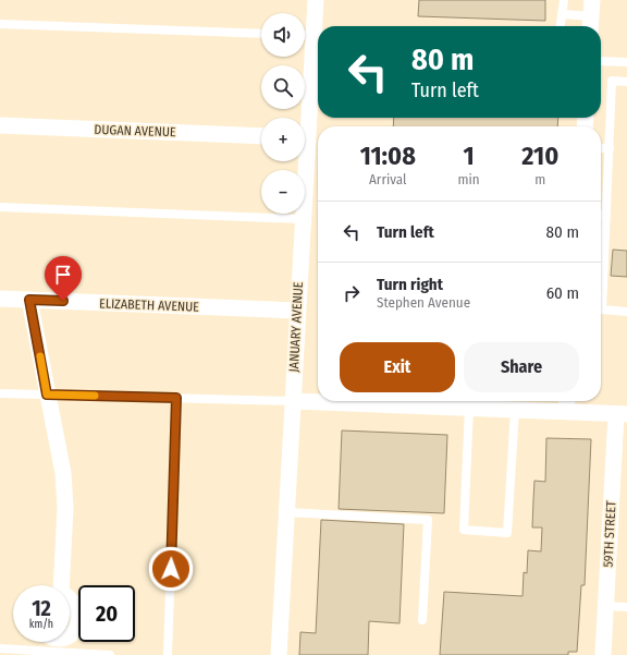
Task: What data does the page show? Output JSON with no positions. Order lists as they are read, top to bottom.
{
  "streets": {
    "street": [
      "DUGAN AVENUE",
      "ELIZABETH AVENUE",
      "JANUARY AVENUE",
      "59TH STREET"
    ]
  },
  "crossings": [
    ["ELIZABETH AVENUE", "JANUARY AVENUE"]
  ],
  "page": {
    "map_buttons": ["+", "−"],
    "turn": ["80 m", "Turn left"],
    "eta": [
      "11:08",
      "Arrival",
      "1",
      "min",
      "210",
      "m"
    ],
    "list": [
      {
        "name": "Turn left",
        "value": "80 m"
      },
      {
        "name": "Turn right",
        "note": "Stephen Avenue",
        "value": "60 m"
      }
    ],
    "buttons": ["Exit", "Share"],
    "speed": "12 km/h",
    "limit": "20"
  }
}
